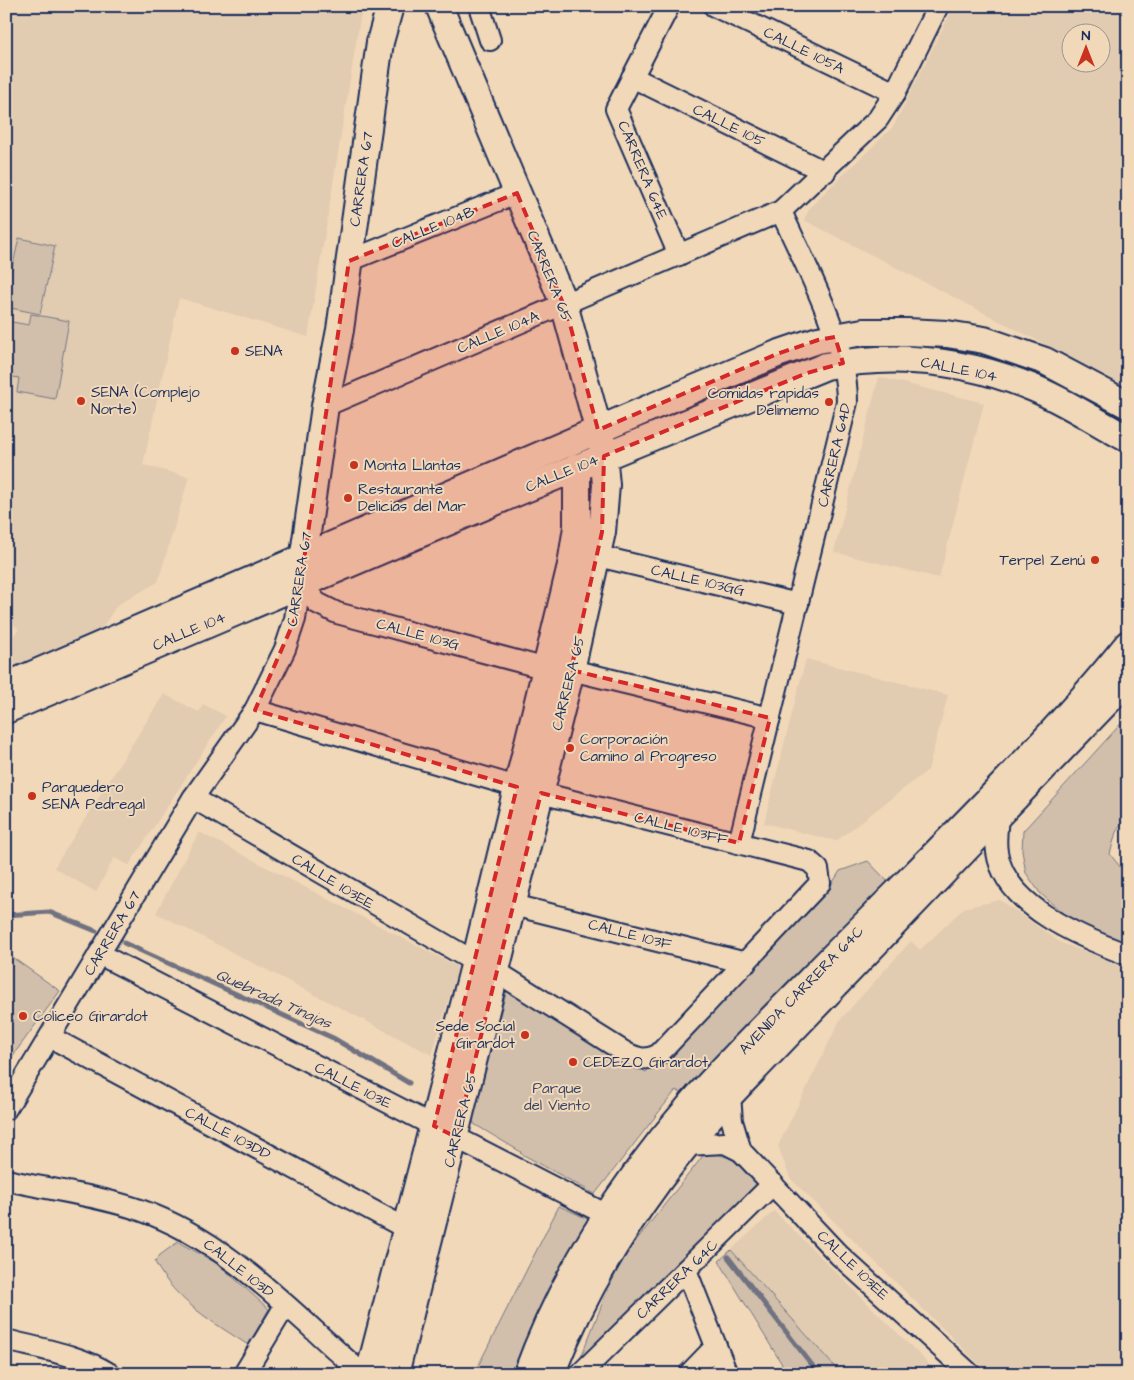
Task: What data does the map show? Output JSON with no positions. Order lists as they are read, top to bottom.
{
  "streets": {
    "main road": [
      "CARRERA 67",
      "CARRERA 65",
      "CALLE 104",
      "AVENIDA CARRERA 64C"
    ],
    "street": [
      "CALLE 105A",
      "CALLE 105",
      "CARRERA 64E",
      "CALLE 104B",
      "CALLE 104A",
      "CARRERA 64D",
      "CALLE 103GG",
      "CALLE 103G",
      "CALLE 103FF",
      "CALLE 103EE",
      "CALLE 103F",
      "CALLE 103E",
      "CALLE 103DD",
      "CALLE 103D",
      "CARRERA 64C"
    ]
  },
  "crossings": [
    ["CALLE 105", "CARRERA 64E"],
    ["CARRERA 64E", "CALLE 104A"],
    ["CARRERA 67", "CALLE 104B"],
    ["CARRERA 67", "CALLE 104A"],
    ["CARRERA 67", "CALLE 104"],
    ["CARRERA 67", "CALLE 103G"],
    ["CARRERA 67", "CALLE 103FF"],
    ["CARRERA 67", "CALLE 103EE"],
    ["CARRERA 67", "CALLE 103E"],
    ["CARRERA 67", "CALLE 103DD"],
    ["CALLE 104B", "CARRERA 65"],
    ["CARRERA 65", "CALLE 104A"],
    ["CARRERA 65", "CALLE 104"],
    ["CARRERA 65", "CALLE 103GG"],
    ["CARRERA 65", "CALLE 103G"],
    ["CARRERA 65", "CALLE 103FF"],
    ["CARRERA 65", "CALLE 103EE"],
    ["CARRERA 65", "CALLE 103F"],
    ["CARRERA 65", "CALLE 103E"],
    ["CARRERA 65", "CALLE 103DD"],
    ["CALLE 104A", "CARRERA 64D"],
    ["CALLE 104", "CARRERA 64D"],
    ["CALLE 104", "CALLE 103G"],
    ["CARRERA 64D", "CALLE 103GG"],
    ["CARRERA 64D", "CALLE 103G"],
    ["CARRERA 64D", "CALLE 103FF"],
    ["CALLE 103FF", "CALLE 103EE"],
    ["CALLE 103FF", "CALLE 103F"],
    ["CALLE 103EE", "CALLE 103F"],
    ["CALLE 103EE", "AVENIDA CARRERA 64C"],
    ["CALLE 103EE", "CARRERA 64C"],
    ["AVENIDA CARRERA 64C", "CALLE 103E"]
  ],
  "water": ["Quebrada Tinajas"],
  "parks": ["Parque del Viento"],
  "places": [
    "SENA",
    "SENA (Complejo Norte)",
    "Comidas rapidas Delimemo",
    "Monta Llantas",
    "Restaurante Delicias del Mar",
    "Terpel Zenú",
    "Corporación Camino al Progreso",
    "Parquedero SENA Pedregal",
    "Coliceo Girardot",
    "Sede Social Girardot",
    "CEDEZO Girardot"
  ],
  "north": "top"
}
